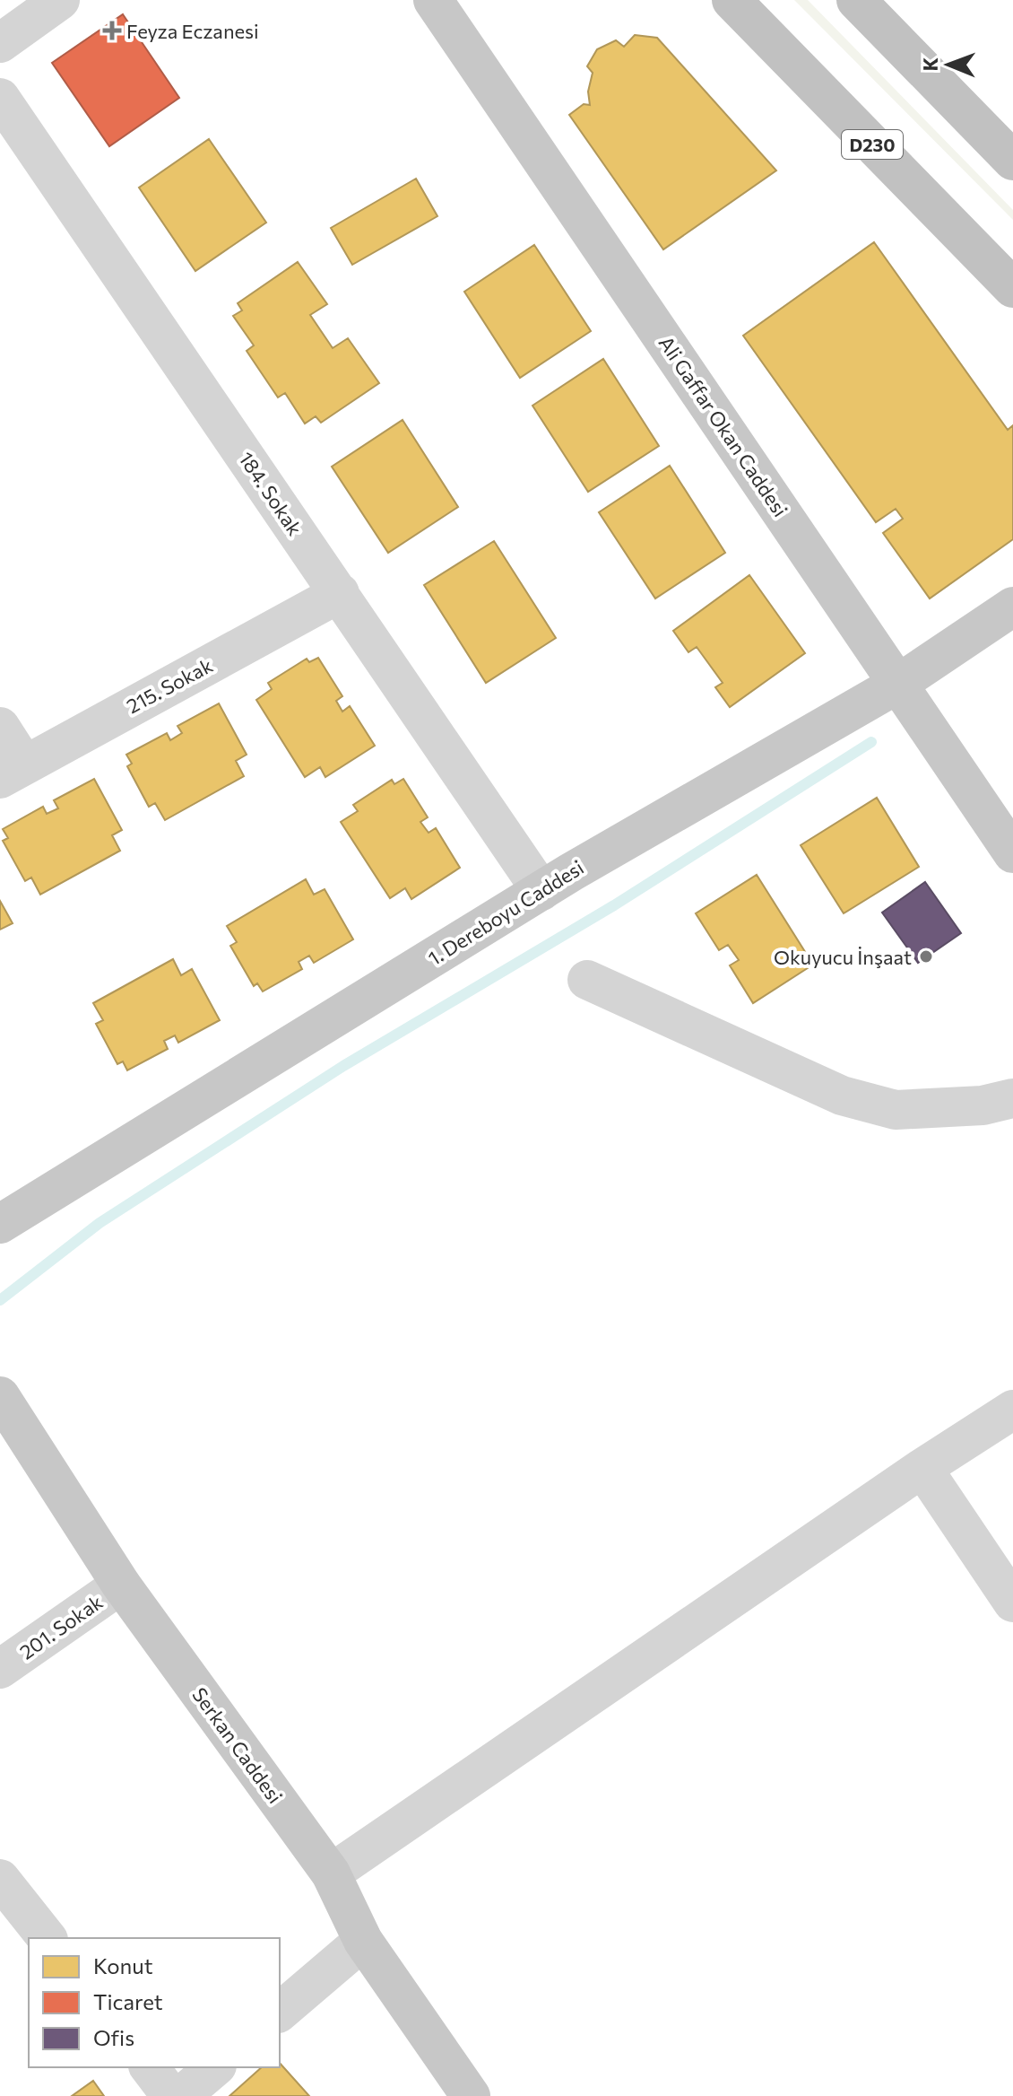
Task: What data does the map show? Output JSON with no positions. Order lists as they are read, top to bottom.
{
  "streets": {
    "highway": ["D230"],
    "main road": ["Ali Gaffar Okan Caddesi", "1. Dereboyu Caddesi", "Serkan Caddesi"],
    "street": ["184. Sokak", "215. Sokak", "201. Sokak"]
  },
  "crossings": [
    ["Ali Gaffar Okan Caddesi", "1. Dereboyu Caddesi"],
    ["184. Sokak", "215. Sokak"],
    ["184. Sokak", "1. Dereboyu Caddesi"],
    ["201. Sokak", "Serkan Caddesi"]
  ],
  "places": {
    "health": ["Feyza Eczanesi"],
    "other": ["Okuyucu İnşaat"]
  },
  "legend": ["Konut", "Ticaret", "Ofis"],
  "north": "left"
}
